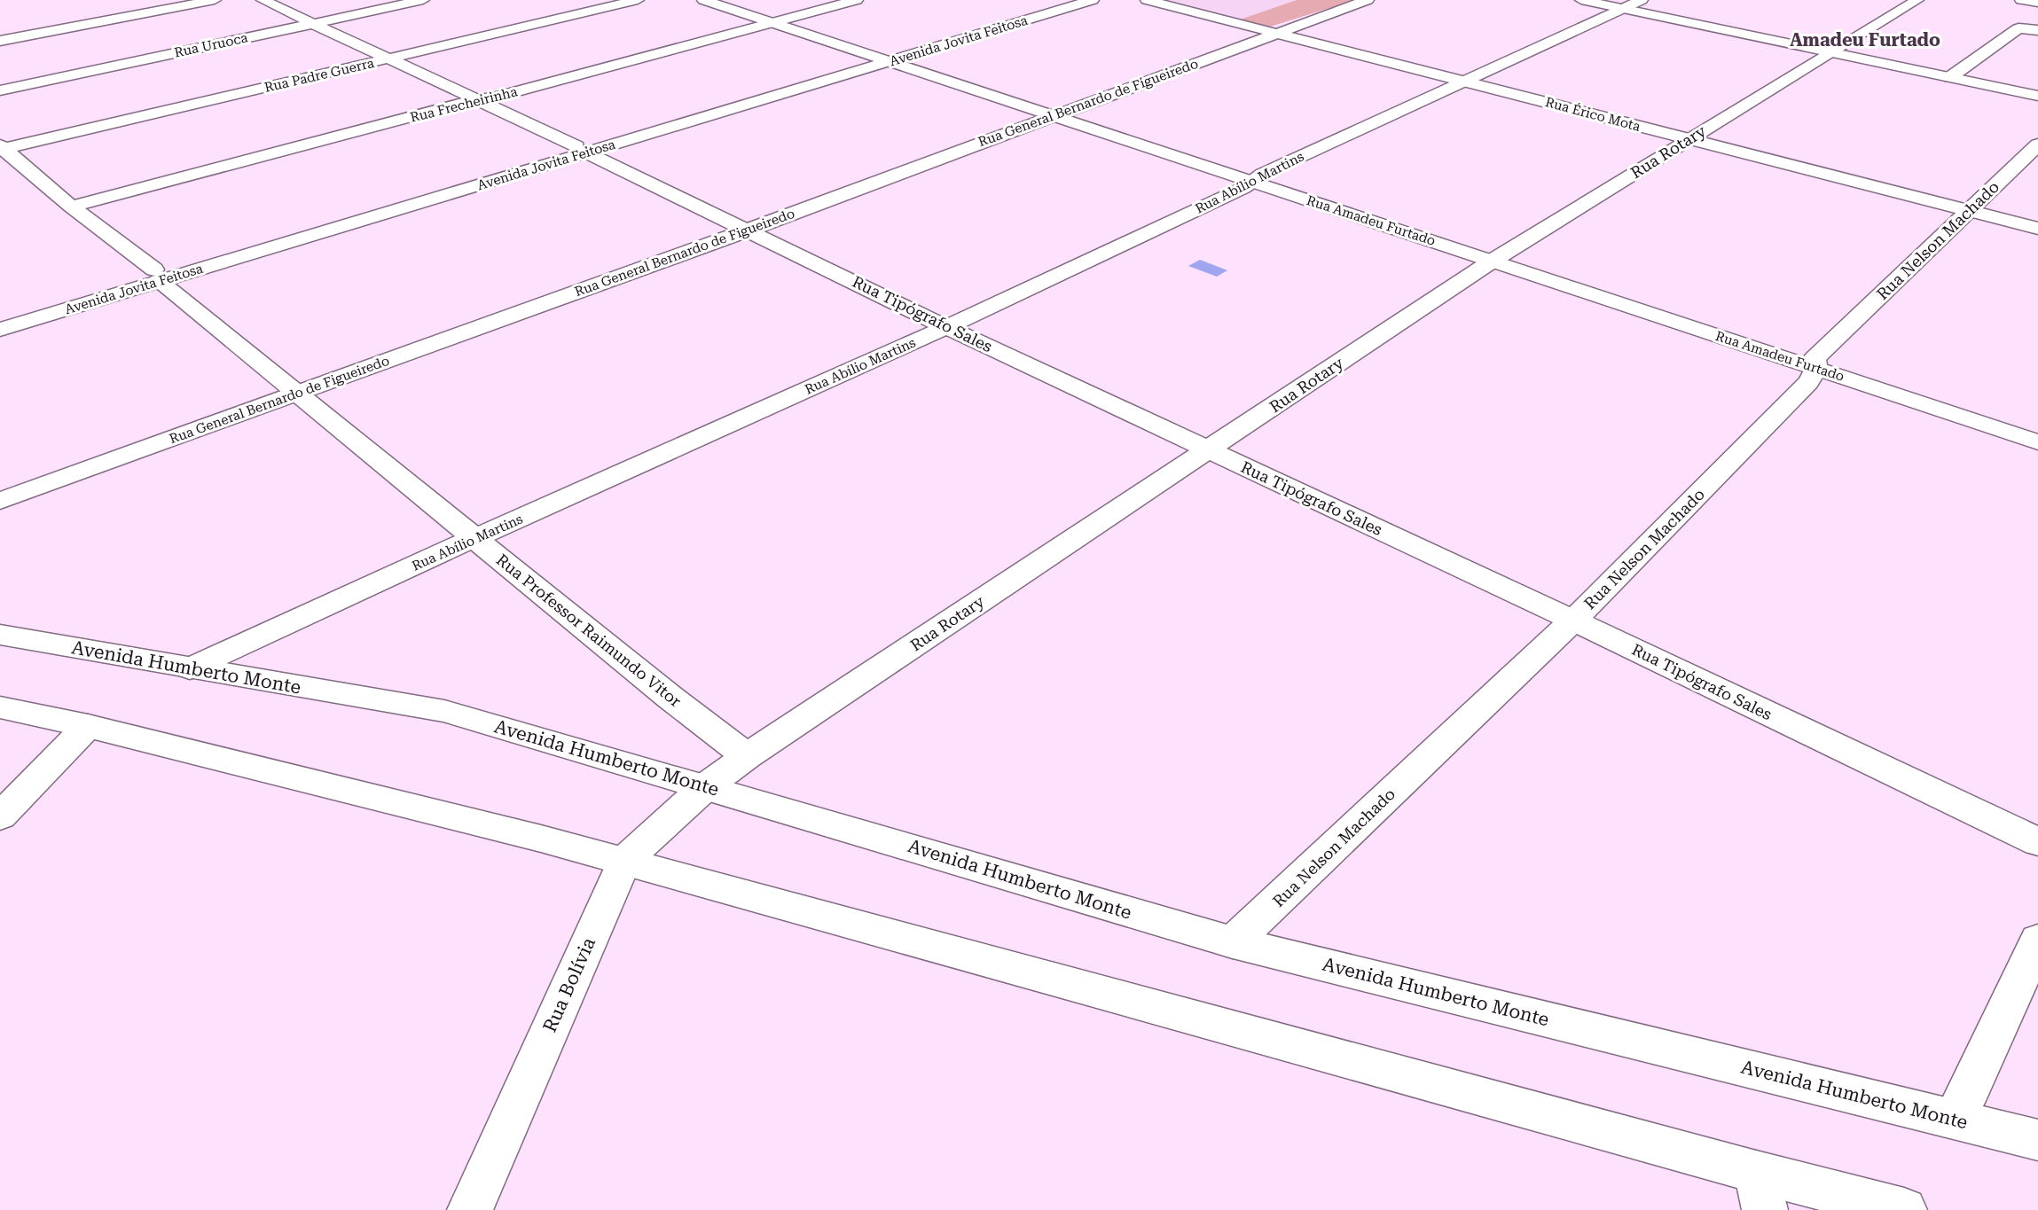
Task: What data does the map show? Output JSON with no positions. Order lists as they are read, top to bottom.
{
  "streets": {
    "street": [
      "Avenida Jovita Feitosa",
      "Rua Uruoca",
      "Rua Padre Guerra",
      "Rua General Bernardo de Figueiredo",
      "Rua Frecheirinha",
      "Rua Érico Mota",
      "Rua Rotary",
      "Rua Abílio Martins",
      "Rua Amadeu Furtado",
      "Rua Nelson Machado",
      "Rua Tipógrafo Sales",
      "Rua Professor Raimundo Vitor",
      "Avenida Humberto Monte",
      "Rua Bolívia"
    ]
  },
  "crossings": [
    ["Avenida Jovita Feitosa", "Rua Amadeu Furtado"],
    ["Avenida Jovita Feitosa", "Rua Tipógrafo Sales"],
    ["Avenida Jovita Feitosa", "Rua Professor Raimundo Vitor"],
    ["Rua Uruoca", "Rua Tipógrafo Sales"],
    ["Rua Padre Guerra", "Rua Tipógrafo Sales"],
    ["Rua Padre Guerra", "Rua Professor Raimundo Vitor"],
    ["Rua General Bernardo de Figueiredo", "Rua Érico Mota"],
    ["Rua General Bernardo de Figueiredo", "Rua Amadeu Furtado"],
    ["Rua General Bernardo de Figueiredo", "Rua Tipógrafo Sales"],
    ["Rua General Bernardo de Figueiredo", "Rua Professor Raimundo Vitor"],
    ["Rua Frecheirinha", "Rua Amadeu Furtado"],
    ["Rua Frecheirinha", "Rua Tipógrafo Sales"],
    ["Rua Frecheirinha", "Rua Professor Raimundo Vitor"],
    ["Rua Érico Mota", "Rua Rotary"],
    ["Rua Érico Mota", "Rua Abílio Martins"],
    ["Rua Érico Mota", "Rua Nelson Machado"],
    ["Rua Rotary", "Rua Amadeu Furtado"],
    ["Rua Rotary", "Rua Tipógrafo Sales"],
    ["Rua Rotary", "Rua Professor Raimundo Vitor"],
    ["Rua Rotary", "Avenida Humberto Monte"],
    ["Rua Rotary", "Rua Bolívia"],
    ["Rua Abílio Martins", "Rua Amadeu Furtado"],
    ["Rua Abílio Martins", "Rua Tipógrafo Sales"],
    ["Rua Abílio Martins", "Rua Professor Raimundo Vitor"],
    ["Rua Abílio Martins", "Avenida Humberto Monte"],
    ["Rua Amadeu Furtado", "Rua Nelson Machado"],
    ["Rua Nelson Machado", "Rua Tipógrafo Sales"],
    ["Rua Nelson Machado", "Avenida Humberto Monte"],
    ["Avenida Humberto Monte", "Rua Bolívia"]
  ],
  "districts": ["Amadeu Furtado"]
}
